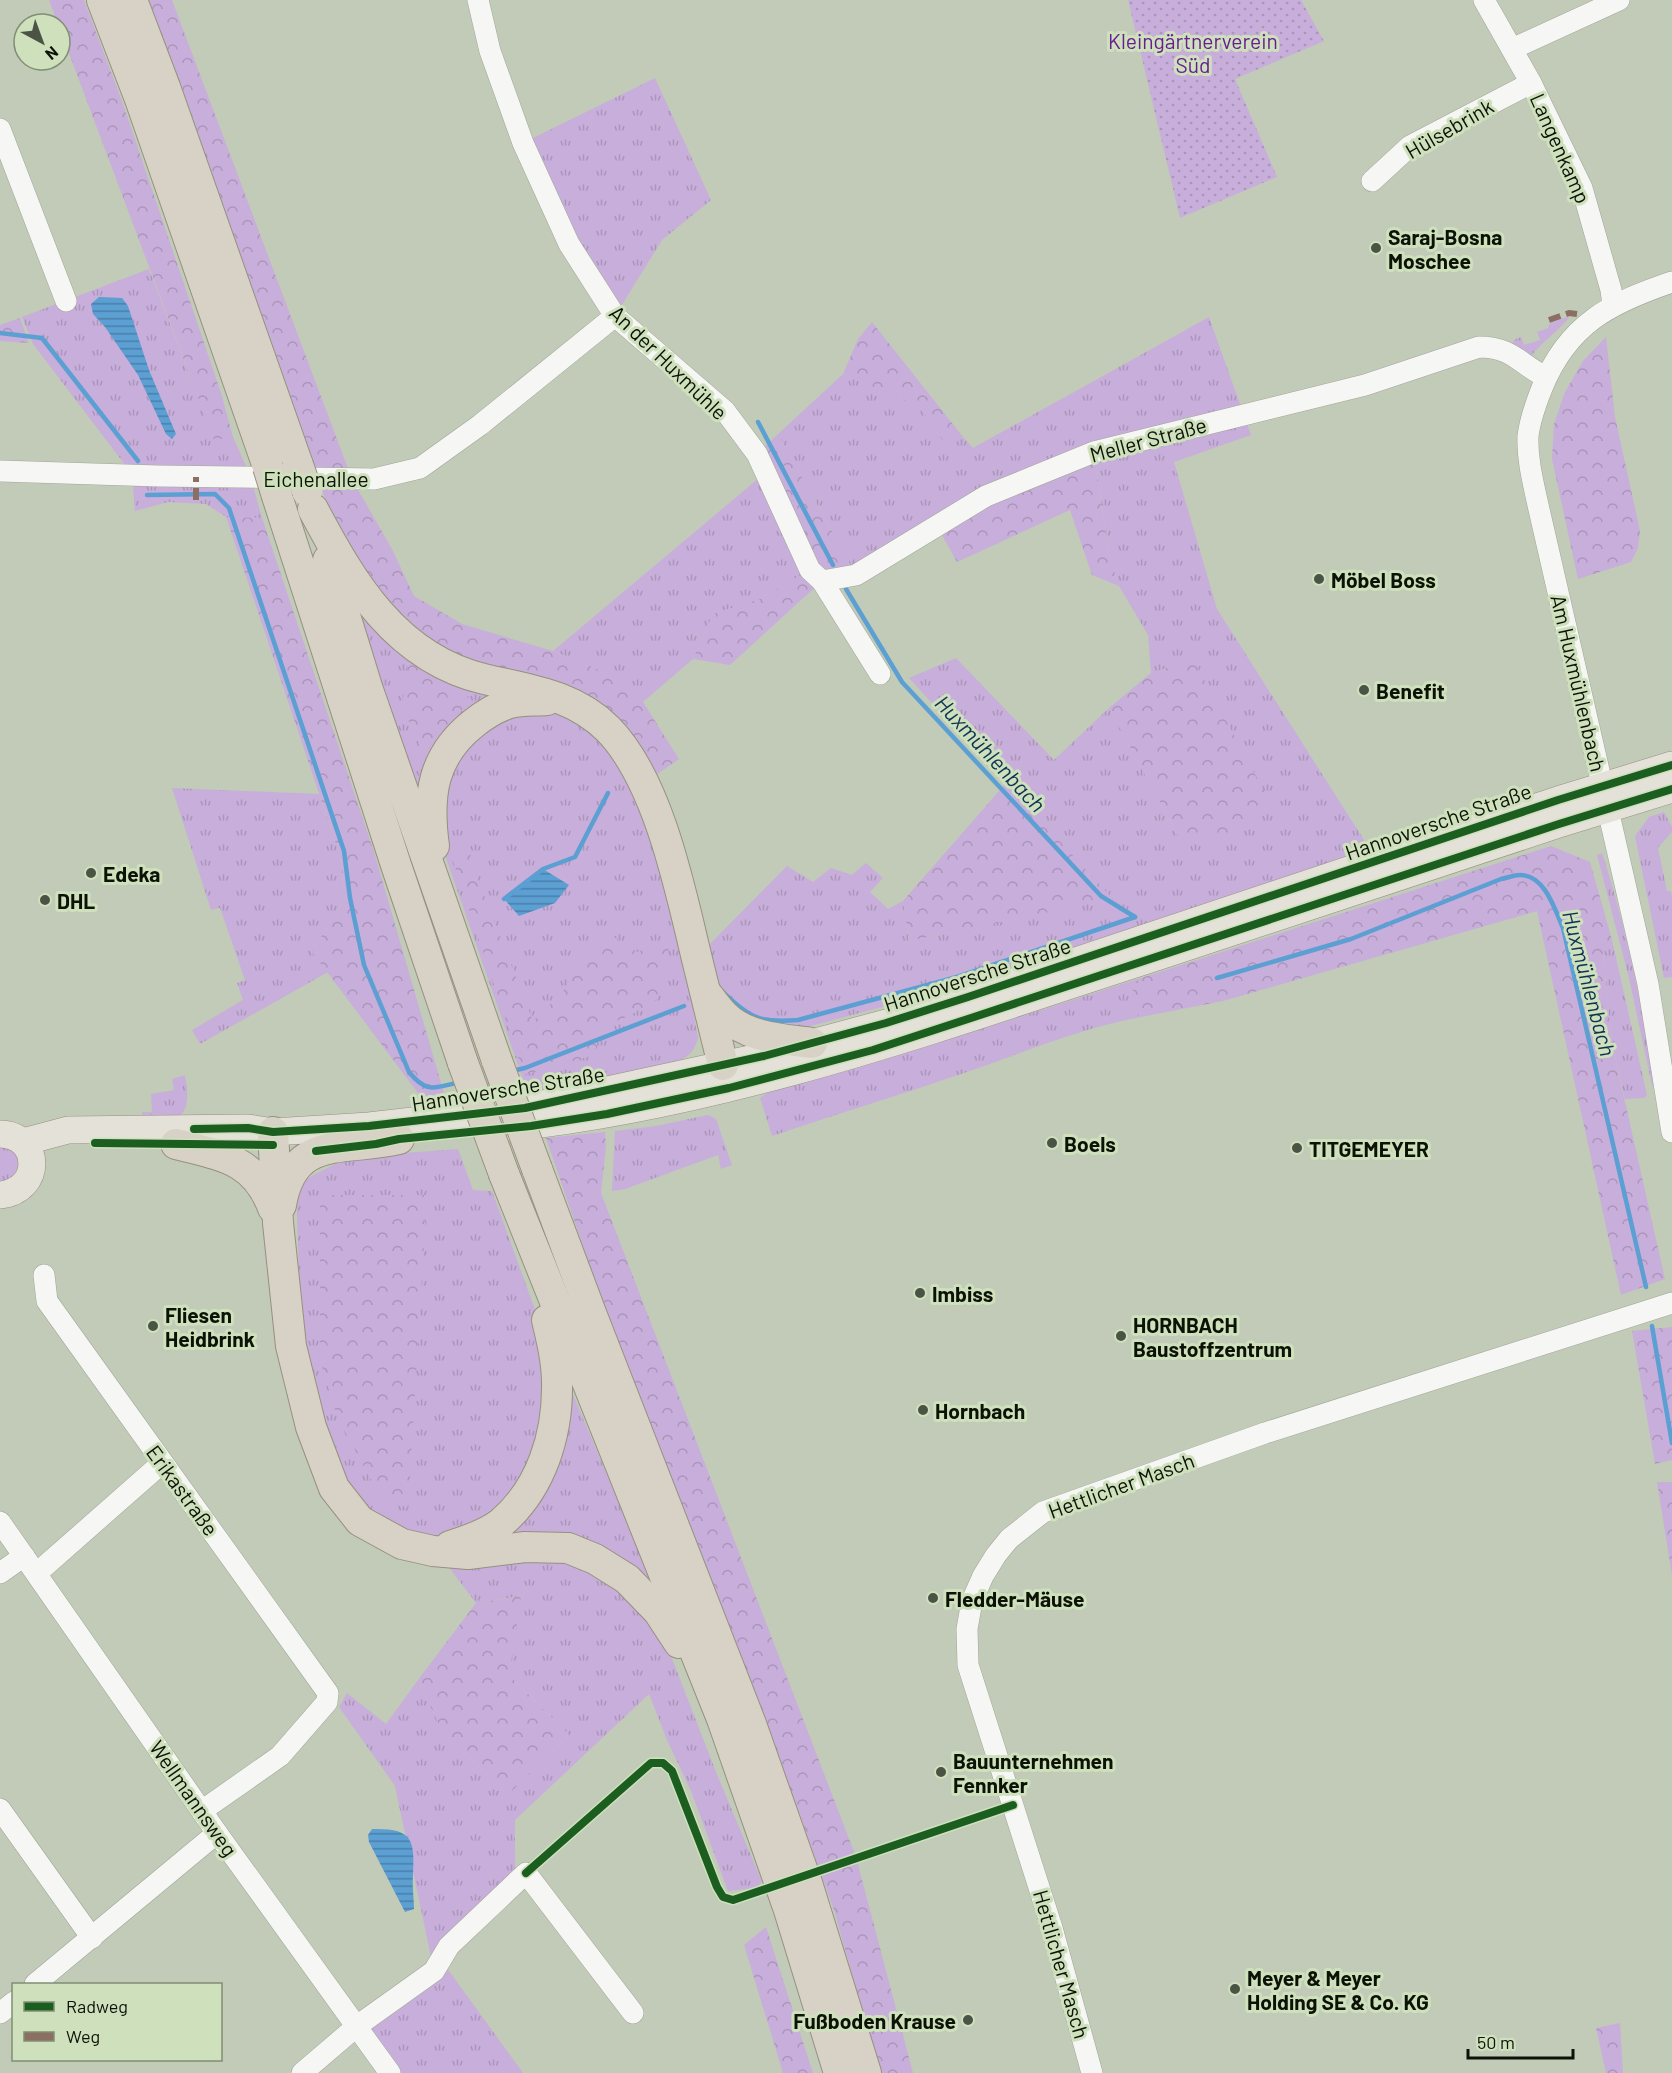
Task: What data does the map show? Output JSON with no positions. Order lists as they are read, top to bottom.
{
  "streets": {
    "main road": ["Hannoversche Straße"],
    "street": [
      "Hülsebrink",
      "Langenkamp",
      "An der Huxmühle",
      "Meller Straße",
      "Eichenallee",
      "Am Huxmühlenbach",
      "Hettlicher Masch",
      "Erikastraße",
      "Wellmannsweg"
    ]
  },
  "crossings": [
    ["Hülsebrink", "Langenkamp"],
    ["Langenkamp", "Am Huxmühlenbach"],
    ["An der Huxmühle", "Meller Straße"],
    ["An der Huxmühle", "Eichenallee"],
    ["Meller Straße", "Am Huxmühlenbach"],
    ["Am Huxmühlenbach", "Hannoversche Straße"],
    ["Erikastraße", "Wellmannsweg"]
  ],
  "water": ["Huxmühlenbach"],
  "parks": ["Kleingärtnerverein Süd"],
  "places": [
    "Saraj-Bosna Moschee",
    "Möbel Boss",
    "Benefit",
    "Edeka",
    "DHL",
    "Boels",
    "TITGEMEYER",
    "Imbiss",
    "Fliesen Heidbrink",
    "HORNBACH Baustoffzentrum",
    "Hornbach",
    "Fledder-Mäuse",
    "Bauunternehmen Fennker",
    "Meyer & Meyer Holding SE & Co. KG",
    "Fußboden Krause"
  ],
  "legend": ["Radweg", "Weg"],
  "scale_bar": "50 m",
  "north": "bottom right"
}
